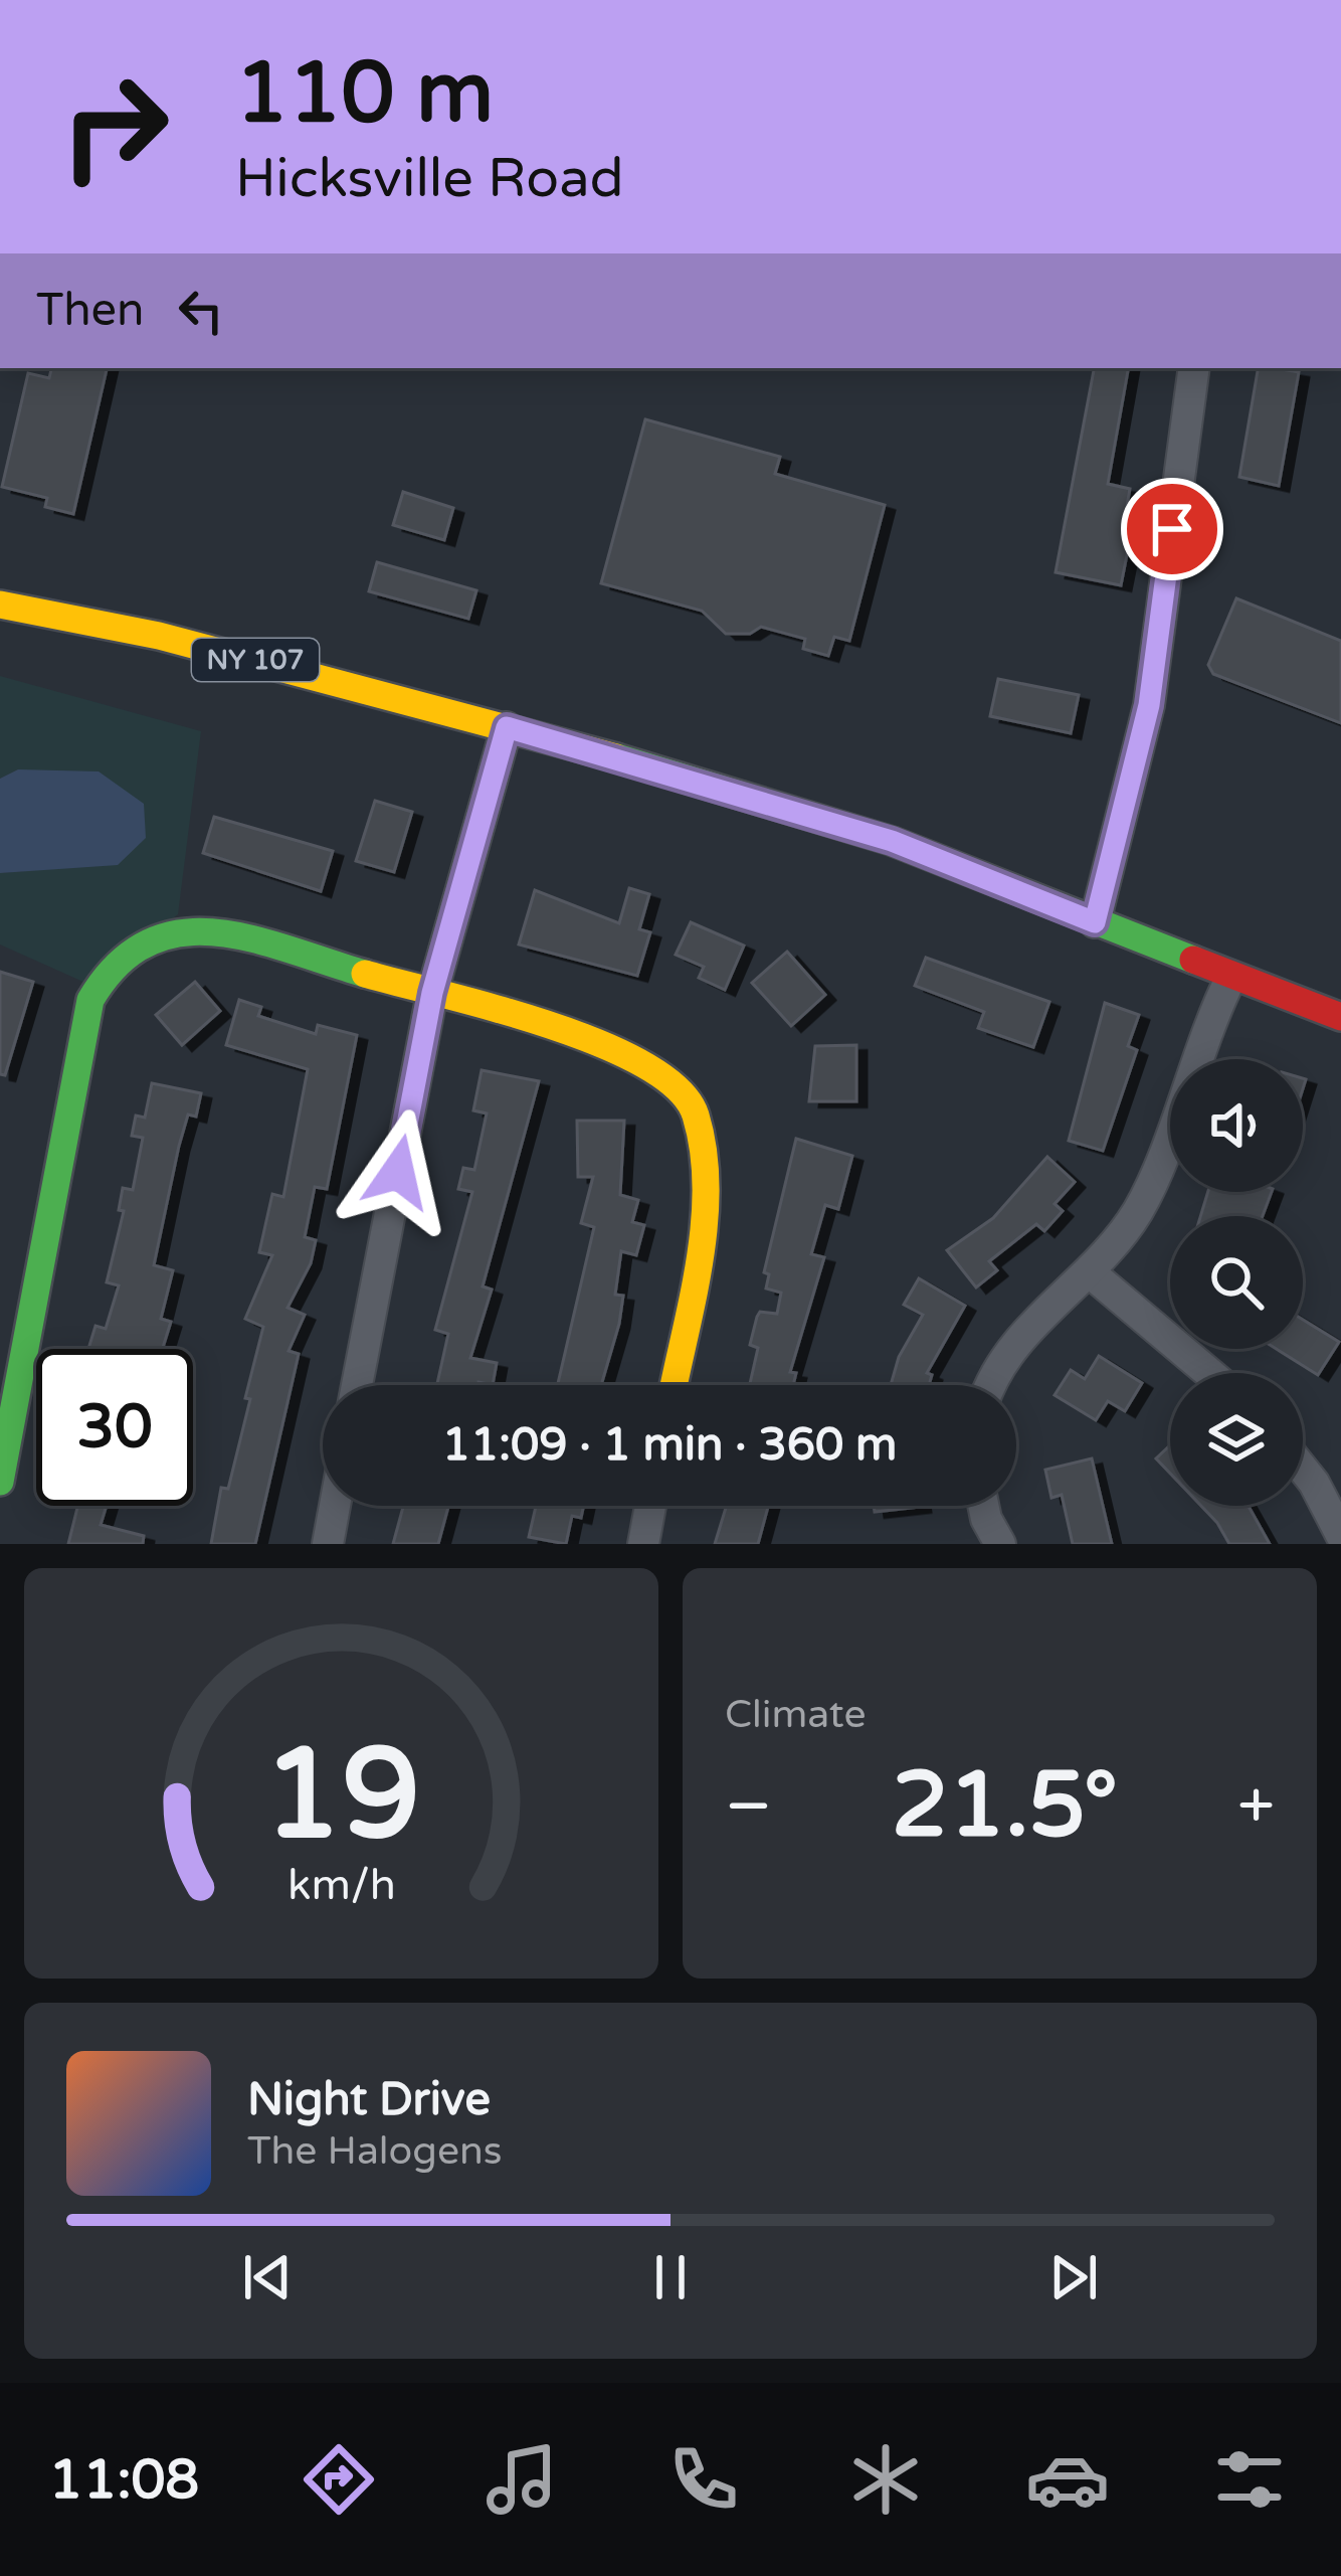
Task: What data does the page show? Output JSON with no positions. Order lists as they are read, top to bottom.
{
  "streets": {
    "street": ["NY 107"]
  },
  "page": {
    "turn": ["110 m", "Hicksville Road"],
    "then": "Then",
    "limit": "30",
    "trip": "11:09 · 1 min · 360 m",
    "tile": "Climate",
    "heat": ["−", "21.5°", "+"],
    "song": ["Night Drive", "The Halogens"],
    "tabs": "11:08",
    "gauge": ["19", "km/h"]
  }
}
